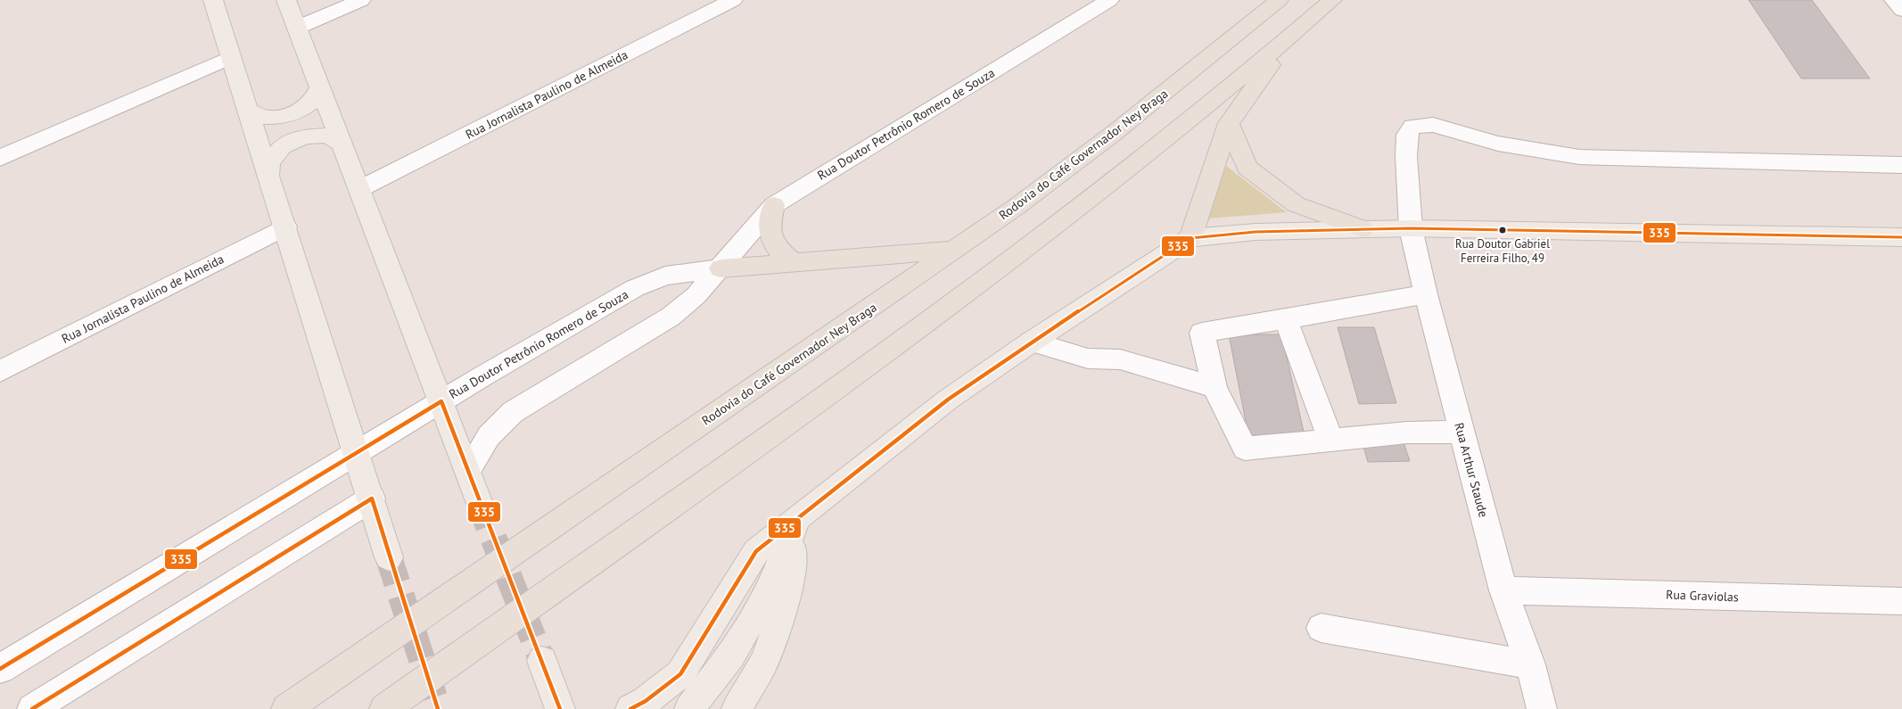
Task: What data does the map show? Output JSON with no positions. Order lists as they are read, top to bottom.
{
  "streets": {
    "highway": ["Rodovia do Café Governador Ney Braga"],
    "street": [
      "Rua Jornalista Paulino de Almeida",
      "Rua Doutor Petrônio Romero de Souza",
      "Rua Arthur Staude",
      "Rua Graviolas"
    ]
  },
  "crossings": [
    ["Rua Arthur Staude", "Rua Graviolas"]
  ],
  "places": ["Rua Doutor Gabriel Ferreira Filho, 49"],
  "lines": ["transit line 335"]
}
